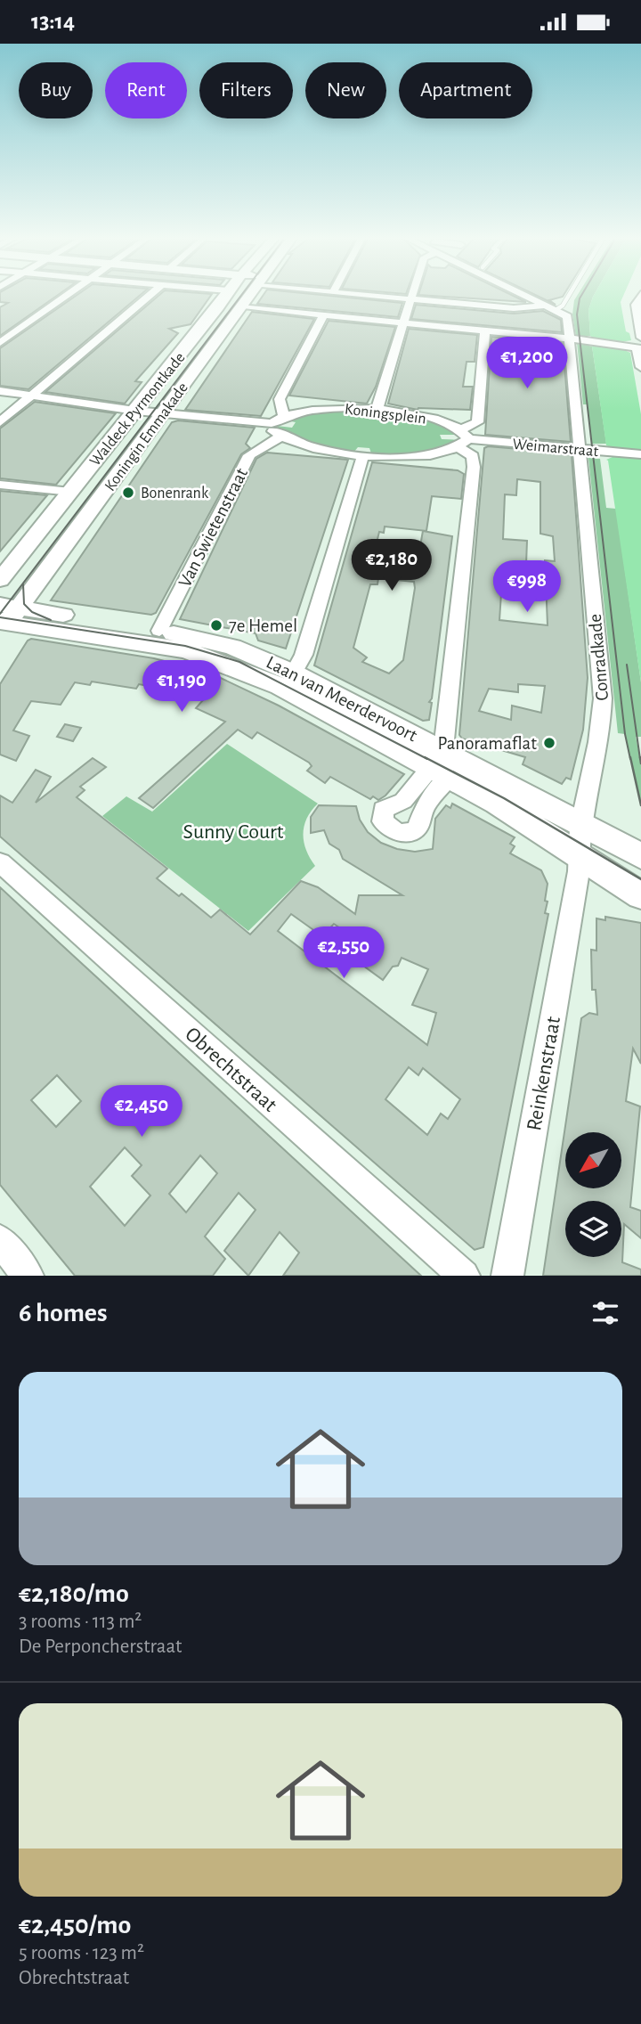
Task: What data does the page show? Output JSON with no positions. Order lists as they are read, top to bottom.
{
  "streets": {
    "main road": ["Waldeck Pyrmontkade", "Laan van Meerdervoort"],
    "street": [
      "Koningsplein",
      "Koningin Emmakade",
      "Weimarstraat",
      "Van Swietenstraat",
      "Conradkade",
      "Obrechtstraat",
      "Reinkenstraat"
    ]
  },
  "crossings": [
    ["Koningsplein", "Weimarstraat"],
    ["Koningsplein", "Van Swietenstraat"],
    ["Koningin Emmakade", "Laan van Meerdervoort"],
    ["Weimarstraat", "Conradkade"],
    ["Van Swietenstraat", "Laan van Meerdervoort"],
    ["Conradkade", "Laan van Meerdervoort"],
    ["Conradkade", "Reinkenstraat"],
    ["Laan van Meerdervoort", "Reinkenstraat"]
  ],
  "parks": ["Sunny Court"],
  "places": ["Bonenrank", "7e Hemel", "Panoramaflat"],
  "north": "bottom left",
  "page": {
    "status": "13:14",
    "chip": [
      "Buy",
      "Rent",
      "Filters",
      "New",
      "Apartment"
    ],
    "price": [
      "€1,200",
      "€2,180",
      "€998",
      "€1,190",
      "€2,550",
      "€2,450"
    ],
    "heading": "6 homes",
    "list": [
      {
        "name": "€2,180/mo",
        "note": "3 rooms · 113 m² · De Perponcherstraat"
      },
      {
        "name": "€2,450/mo",
        "note": "5 rooms · 123 m² · Obrechtstraat"
      }
    ]
  }
}
